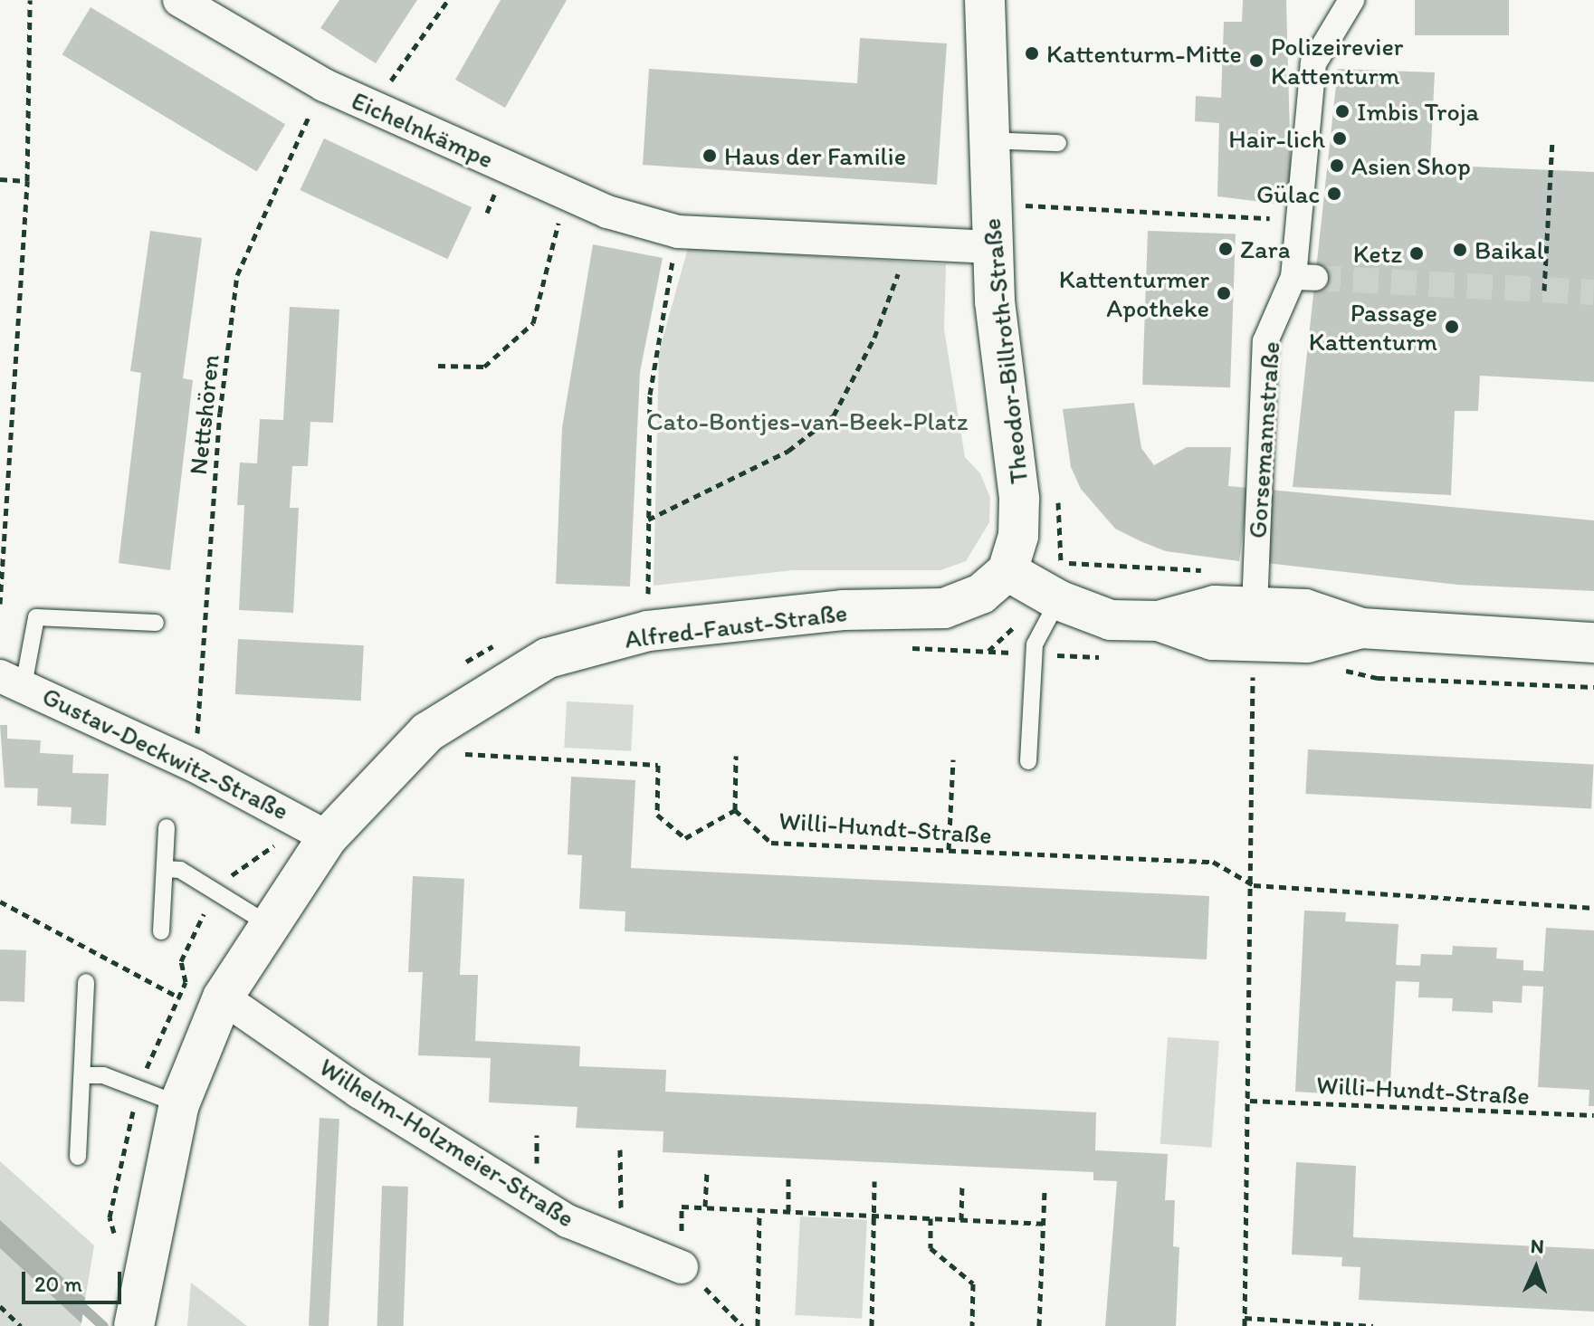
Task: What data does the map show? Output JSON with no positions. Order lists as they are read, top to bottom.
{
  "streets": {
    "street": [
      "Eichelnkämpe",
      "Theodor-Billroth-Straße",
      "Gorsemannstraße",
      "Alfred-Faust-Straße",
      "Gustav-Deckwitz-Straße",
      "Wilhelm-Holzmeier-Straße"
    ],
    "path": ["Nettshören", "Willi-Hundt-Straße"]
  },
  "crossings": [
    ["Eichelnkämpe", "Theodor-Billroth-Straße"],
    ["Eichelnkämpe", "Nettshören"],
    ["Theodor-Billroth-Straße", "Alfred-Faust-Straße"],
    ["Nettshören", "Gustav-Deckwitz-Straße"],
    ["Alfred-Faust-Straße", "Gustav-Deckwitz-Straße"],
    ["Alfred-Faust-Straße", "Wilhelm-Holzmeier-Straße"]
  ],
  "parks": ["Cato-Bontjes-van-Beek-Platz"],
  "places": [
    "Kattenturm-Mitte",
    "Polizeirevier Kattenturm",
    "Imbis Troja",
    "Hair-lich",
    "Haus der Familie",
    "Asien Shop",
    "Gülac",
    "Zara",
    "Baikal",
    "Ketz",
    "Kattenturmer Apotheke",
    "Passage Kattenturm"
  ],
  "scale_bar": "20 m",
  "north": "top"
}
